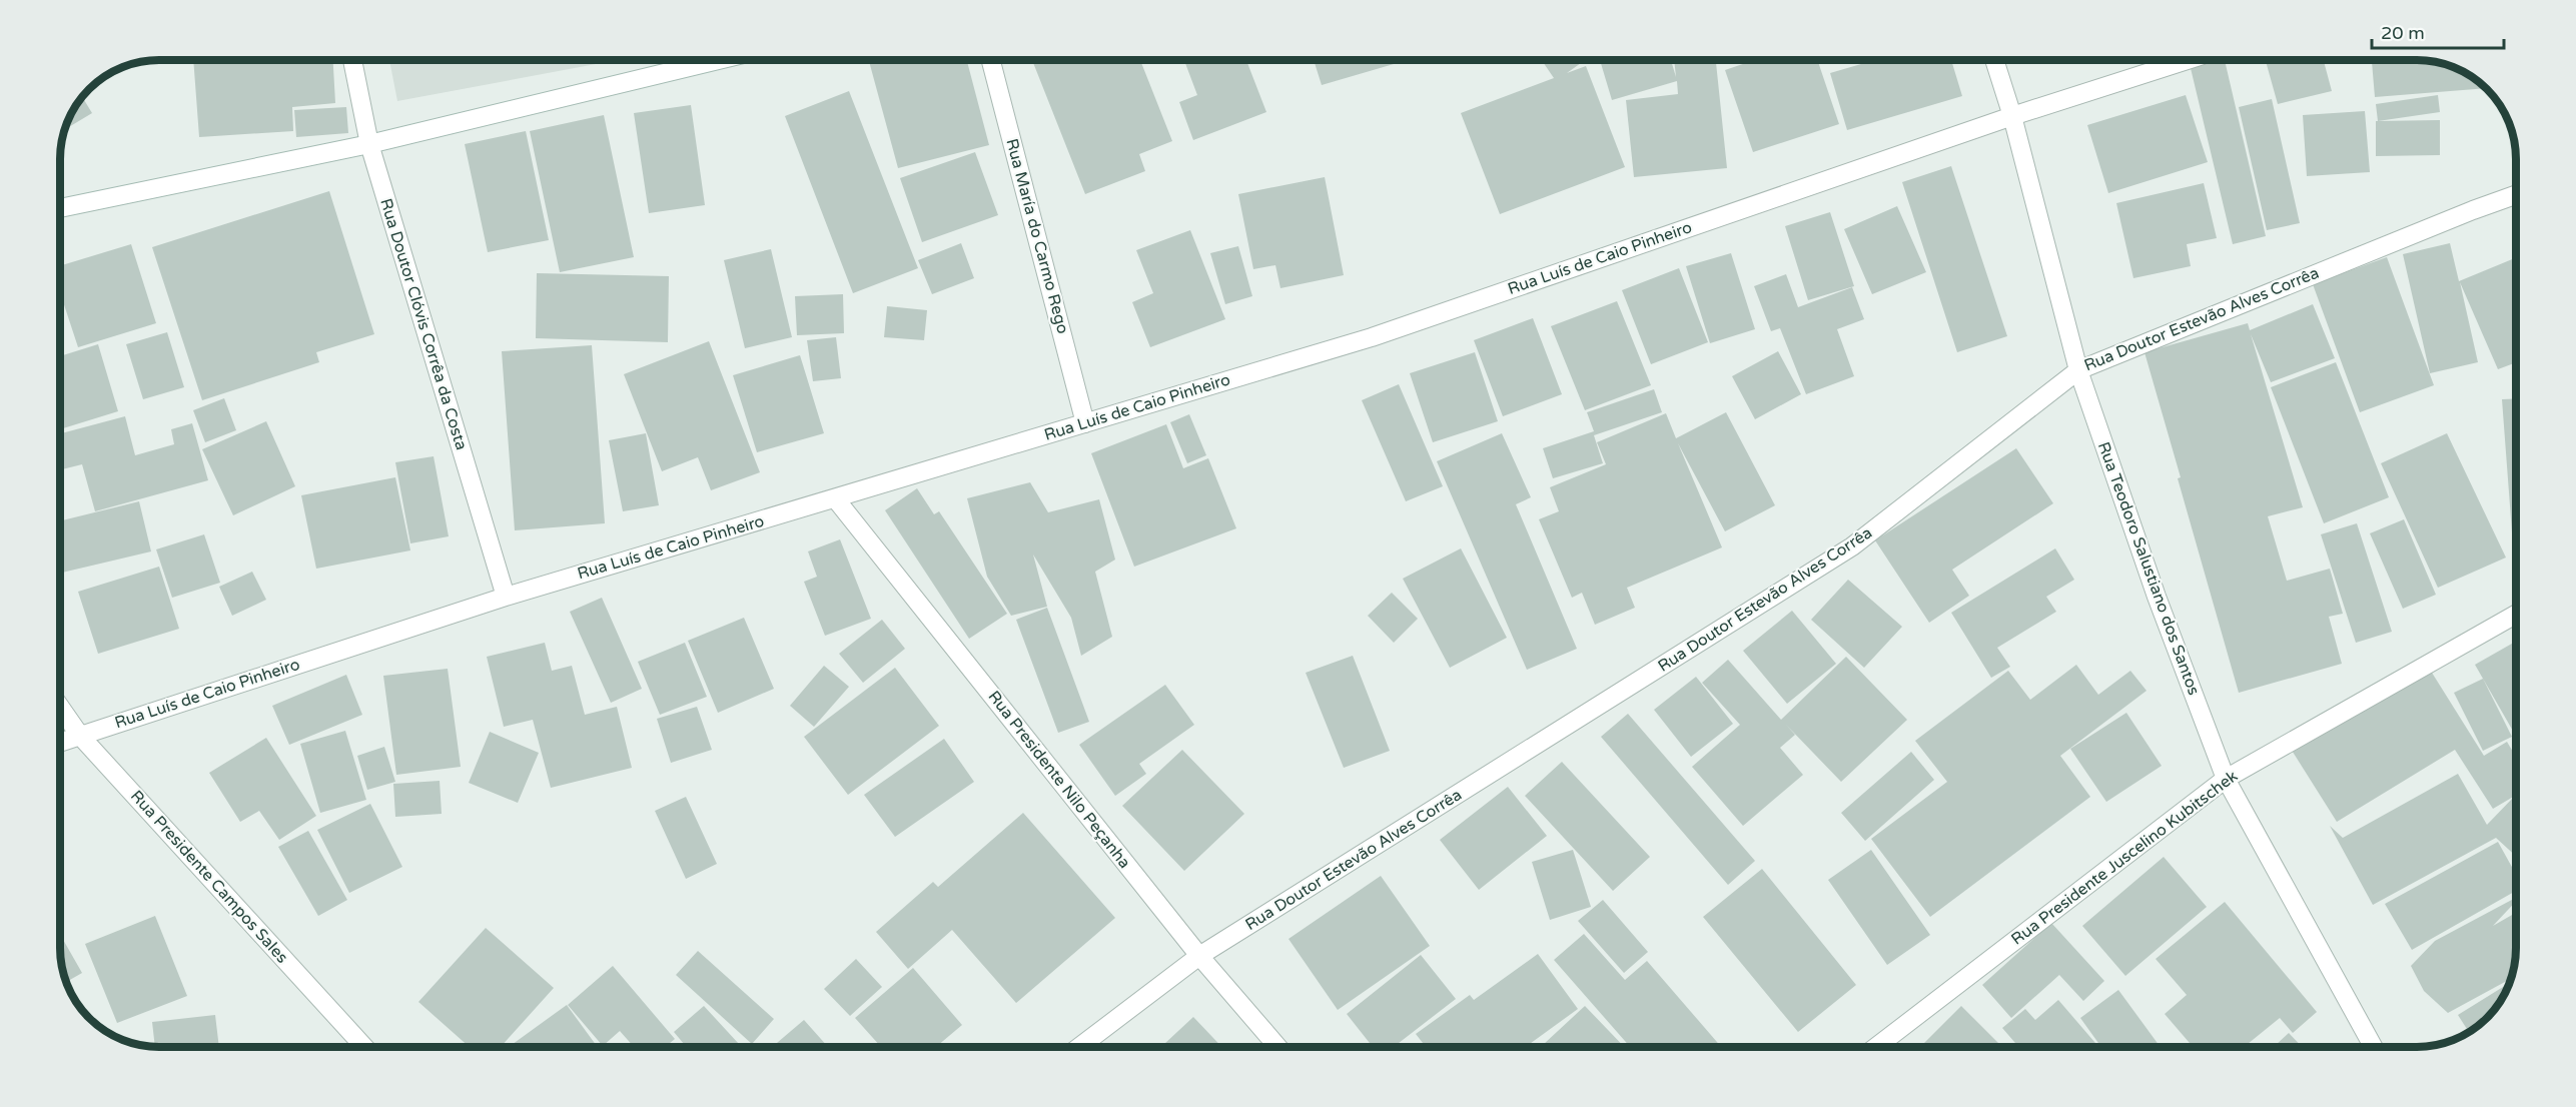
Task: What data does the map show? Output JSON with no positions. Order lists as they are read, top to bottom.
{
  "streets": {
    "street": [
      "Rua María do Carmo Rego",
      "Rua Luís de Caio Pinheiro",
      "Rua Doutor Estevão Alves Corrêa",
      "Rua Doutor Clóvis Corrêa da Costa",
      "Rua Teodoro Salustiano dos Santos",
      "Rua Presidente Nilo Peçanha",
      "Rua Presidente Juscelino Kubitschek",
      "Rua Presidente Campos Sales"
    ]
  },
  "crossings": [
    ["Rua María do Carmo Rego", "Rua Luís de Caio Pinheiro"],
    ["Rua Luís de Caio Pinheiro", "Rua Doutor Clóvis Corrêa da Costa"],
    ["Rua Luís de Caio Pinheiro", "Rua Teodoro Salustiano dos Santos"],
    ["Rua Luís de Caio Pinheiro", "Rua Presidente Nilo Peçanha"],
    ["Rua Luís de Caio Pinheiro", "Rua Presidente Campos Sales"],
    ["Rua Doutor Estevão Alves Corrêa", "Rua Teodoro Salustiano dos Santos"],
    ["Rua Doutor Estevão Alves Corrêa", "Rua Presidente Nilo Peçanha"],
    ["Rua Teodoro Salustiano dos Santos", "Rua Presidente Juscelino Kubitschek"]
  ],
  "scale_bar": "20 m"
}
